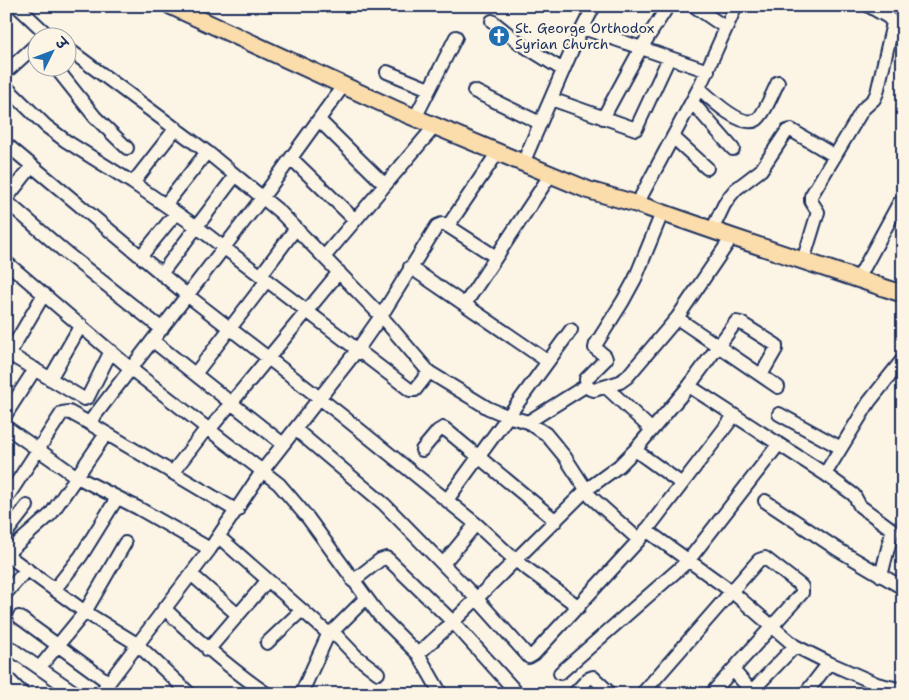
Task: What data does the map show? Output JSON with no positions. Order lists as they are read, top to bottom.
{
  "places": {
    "church": ["St. George Orthodox Syrian Church"]
  },
  "north": "top right"
}
